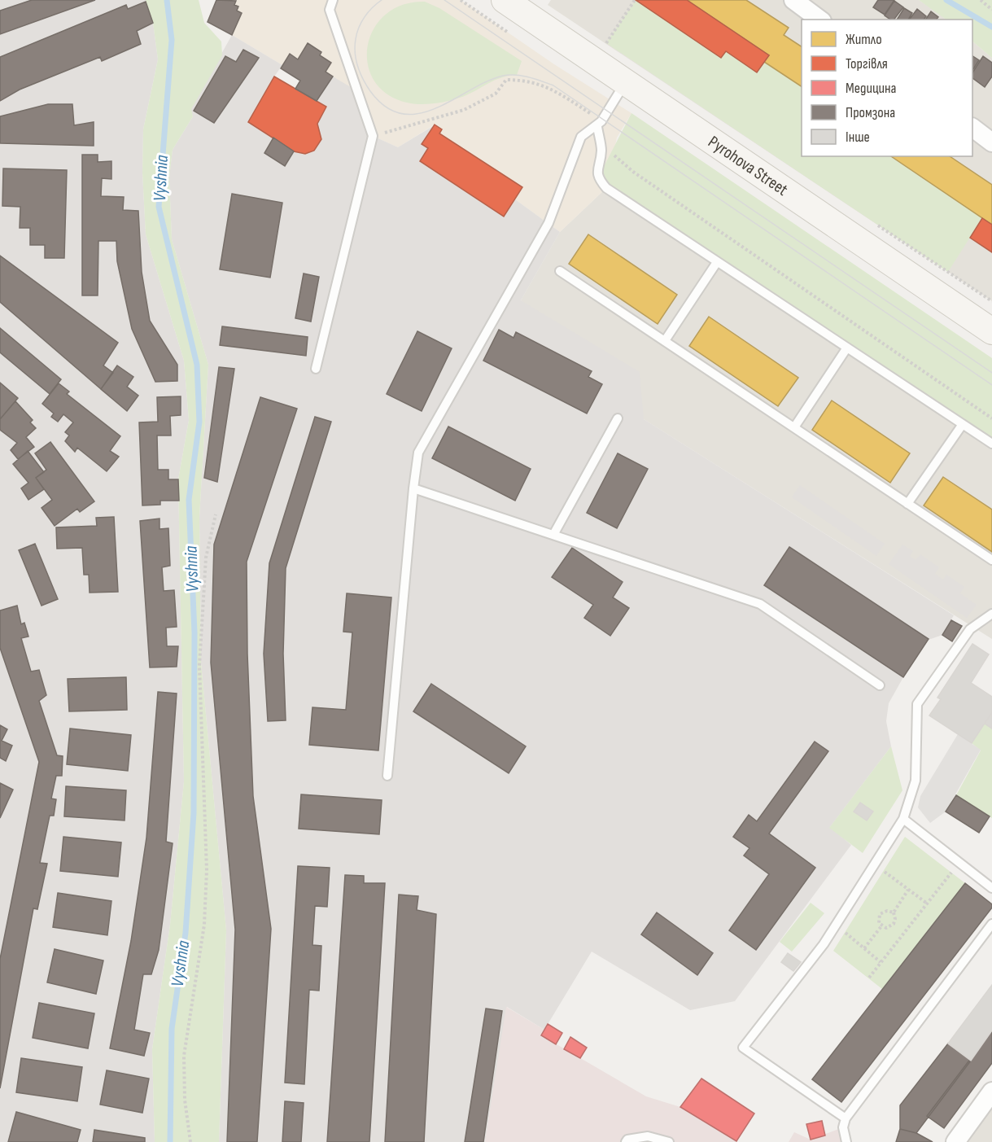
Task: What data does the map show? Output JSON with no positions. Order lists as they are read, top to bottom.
{
  "streets": {
    "main road": ["Pyrohova Street"]
  },
  "water": ["Vyshnia"],
  "legend": [
    "Житло",
    "Торгівля",
    "Медицина",
    "Промзона",
    "Інше"
  ]
}
